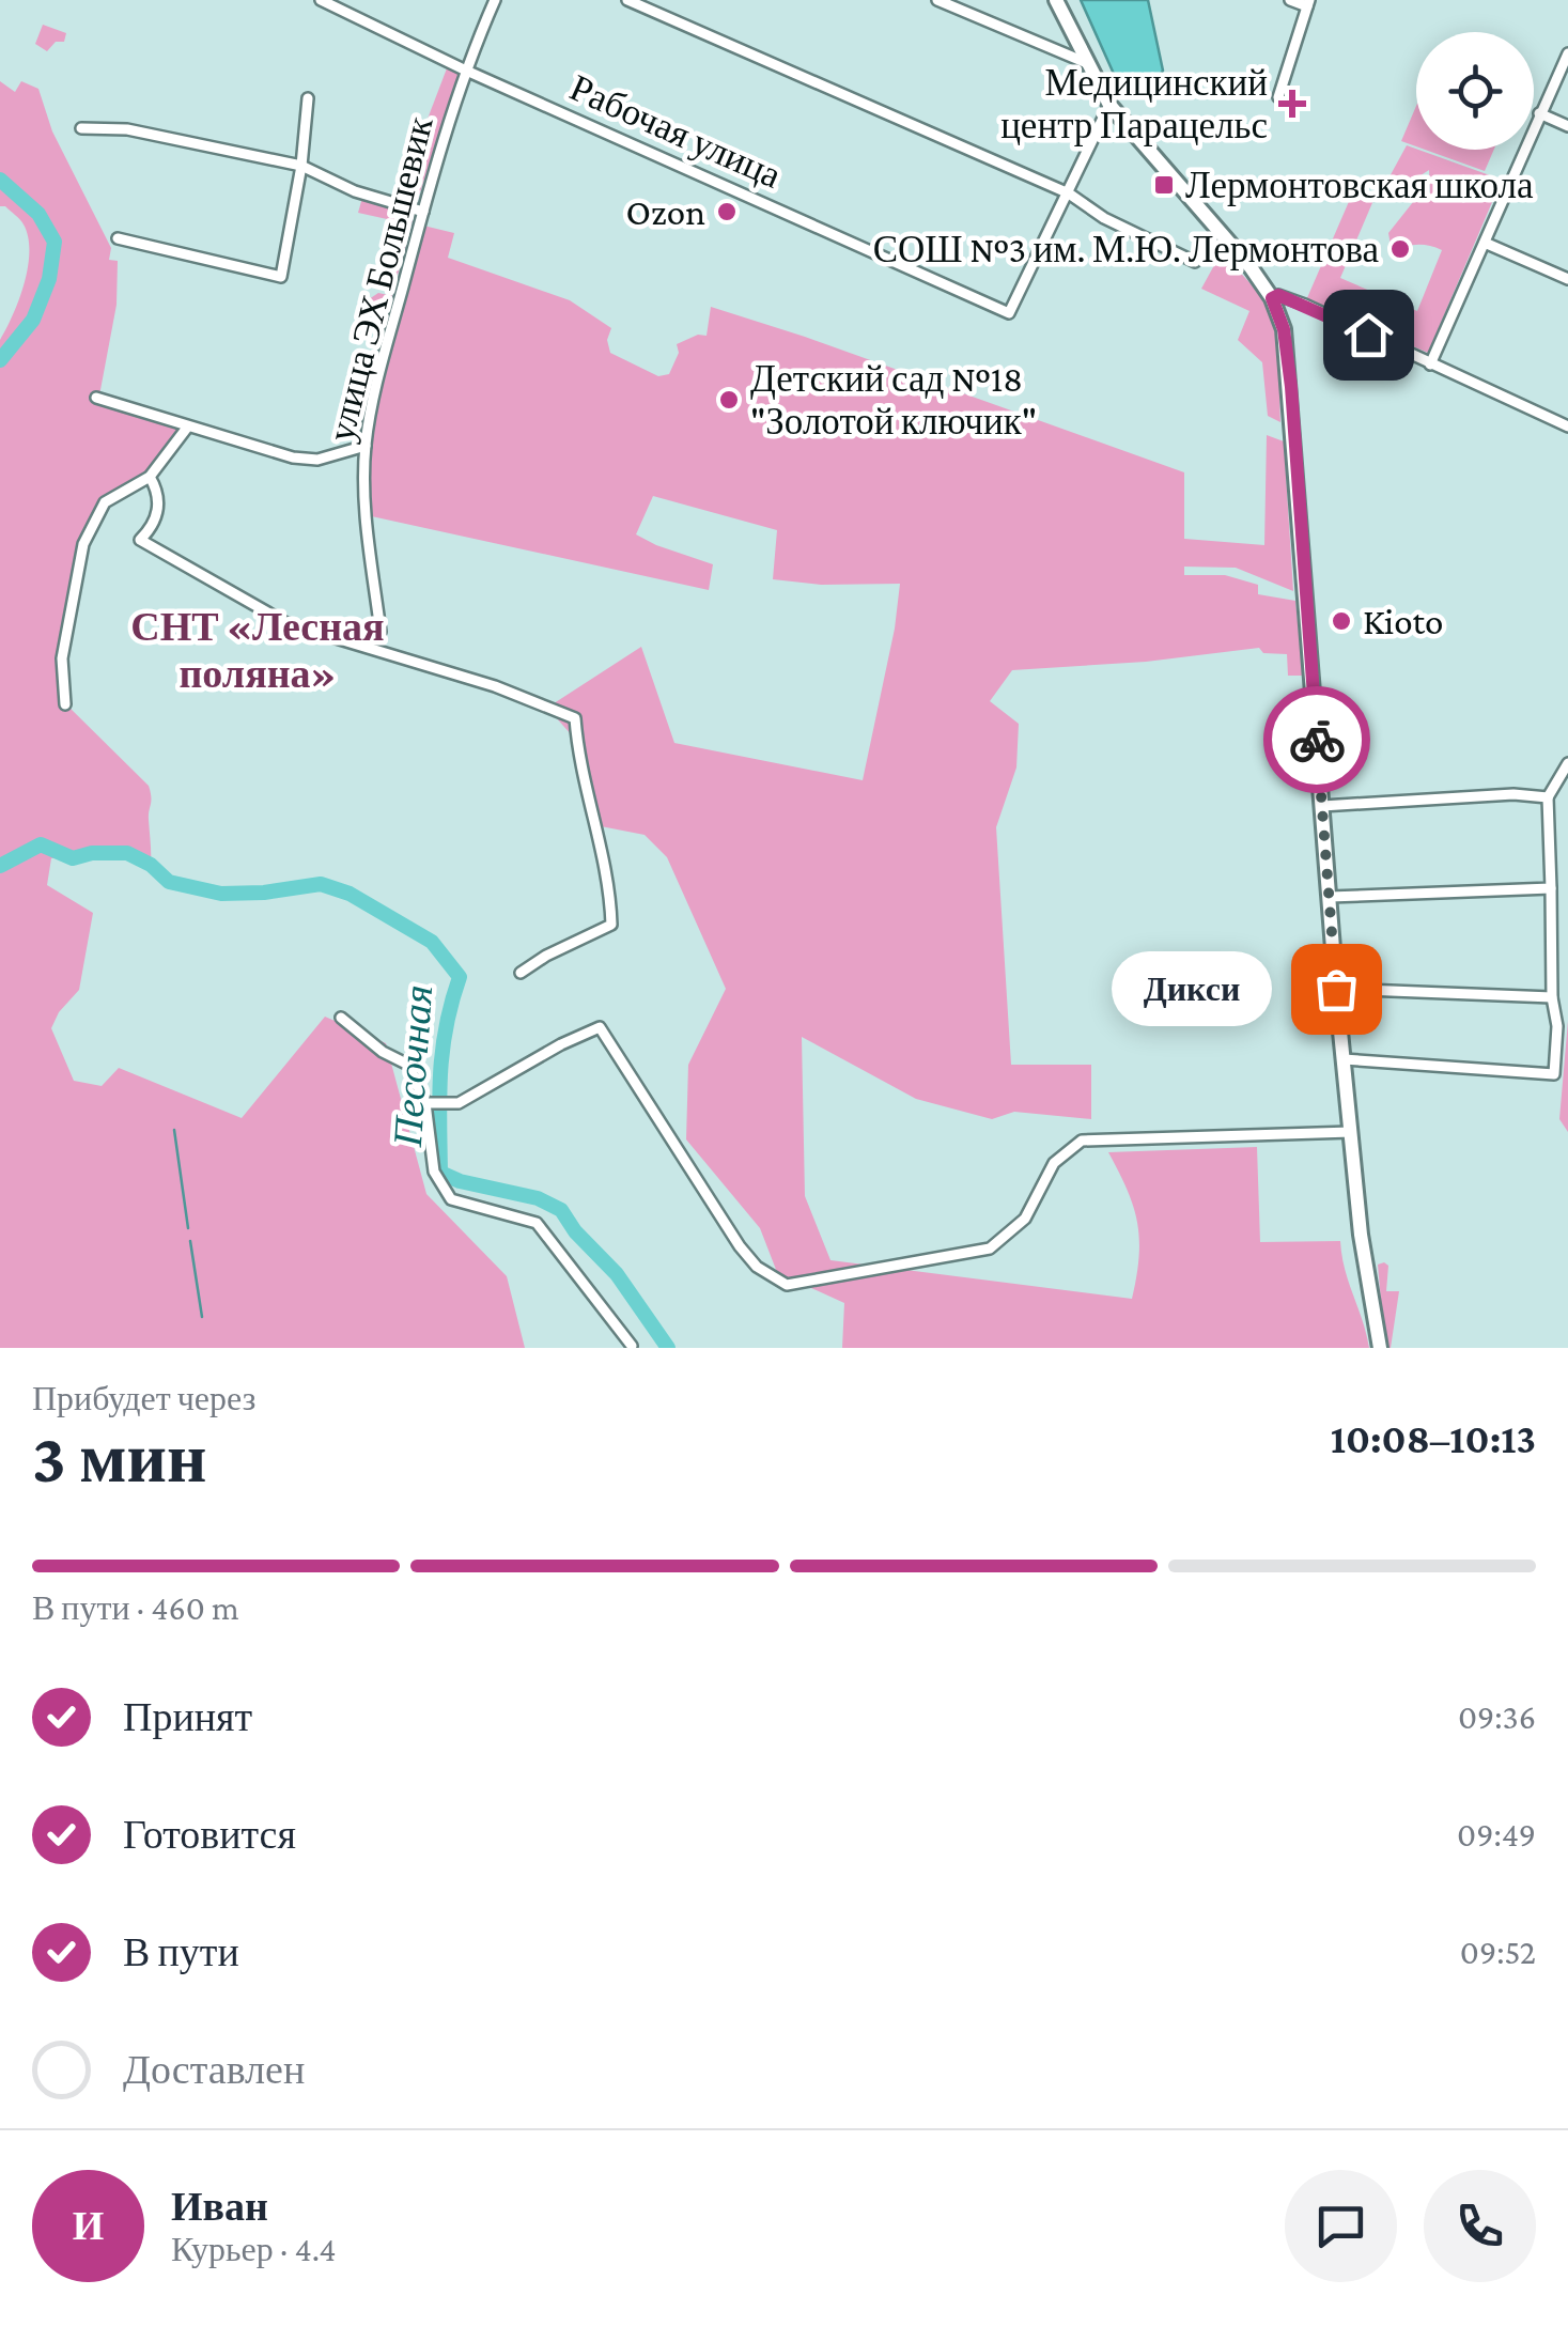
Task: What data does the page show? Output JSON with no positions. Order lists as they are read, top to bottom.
{
  "streets": {
    "street": ["Рабочая улица", "улица ЭХ Большевик"]
  },
  "crossings": [
    ["Рабочая улица", "улица ЭХ Большевик"]
  ],
  "districts": ["СНТ «Лесная поляна»"],
  "water": ["Песочная"],
  "places": {
    "health": ["Медицинский центр Парацельс"],
    "transit": ["Лермонтовская школа"],
    "other": [
      "Ozon",
      "СОШ №3 им. М.Ю. Лермонтова",
      "Детский сад №18 \"Золотой ключик\"",
      "Kioto",
      "Дикси"
    ]
  },
  "page": {
    "bubble": "Дикси",
    "heading": ["3 мин", "Прибудет через", "10:08–10:13"],
    "panel": ["Иван", "Курьер · 4.4"],
    "bar": "В пути · 460 m",
    "list": [
      ["Принят", "09:36"],
      ["Готовится", "09:49"],
      ["В пути", "09:52"],
      "Доставлен"
    ],
    "round": "И"
  }
}
